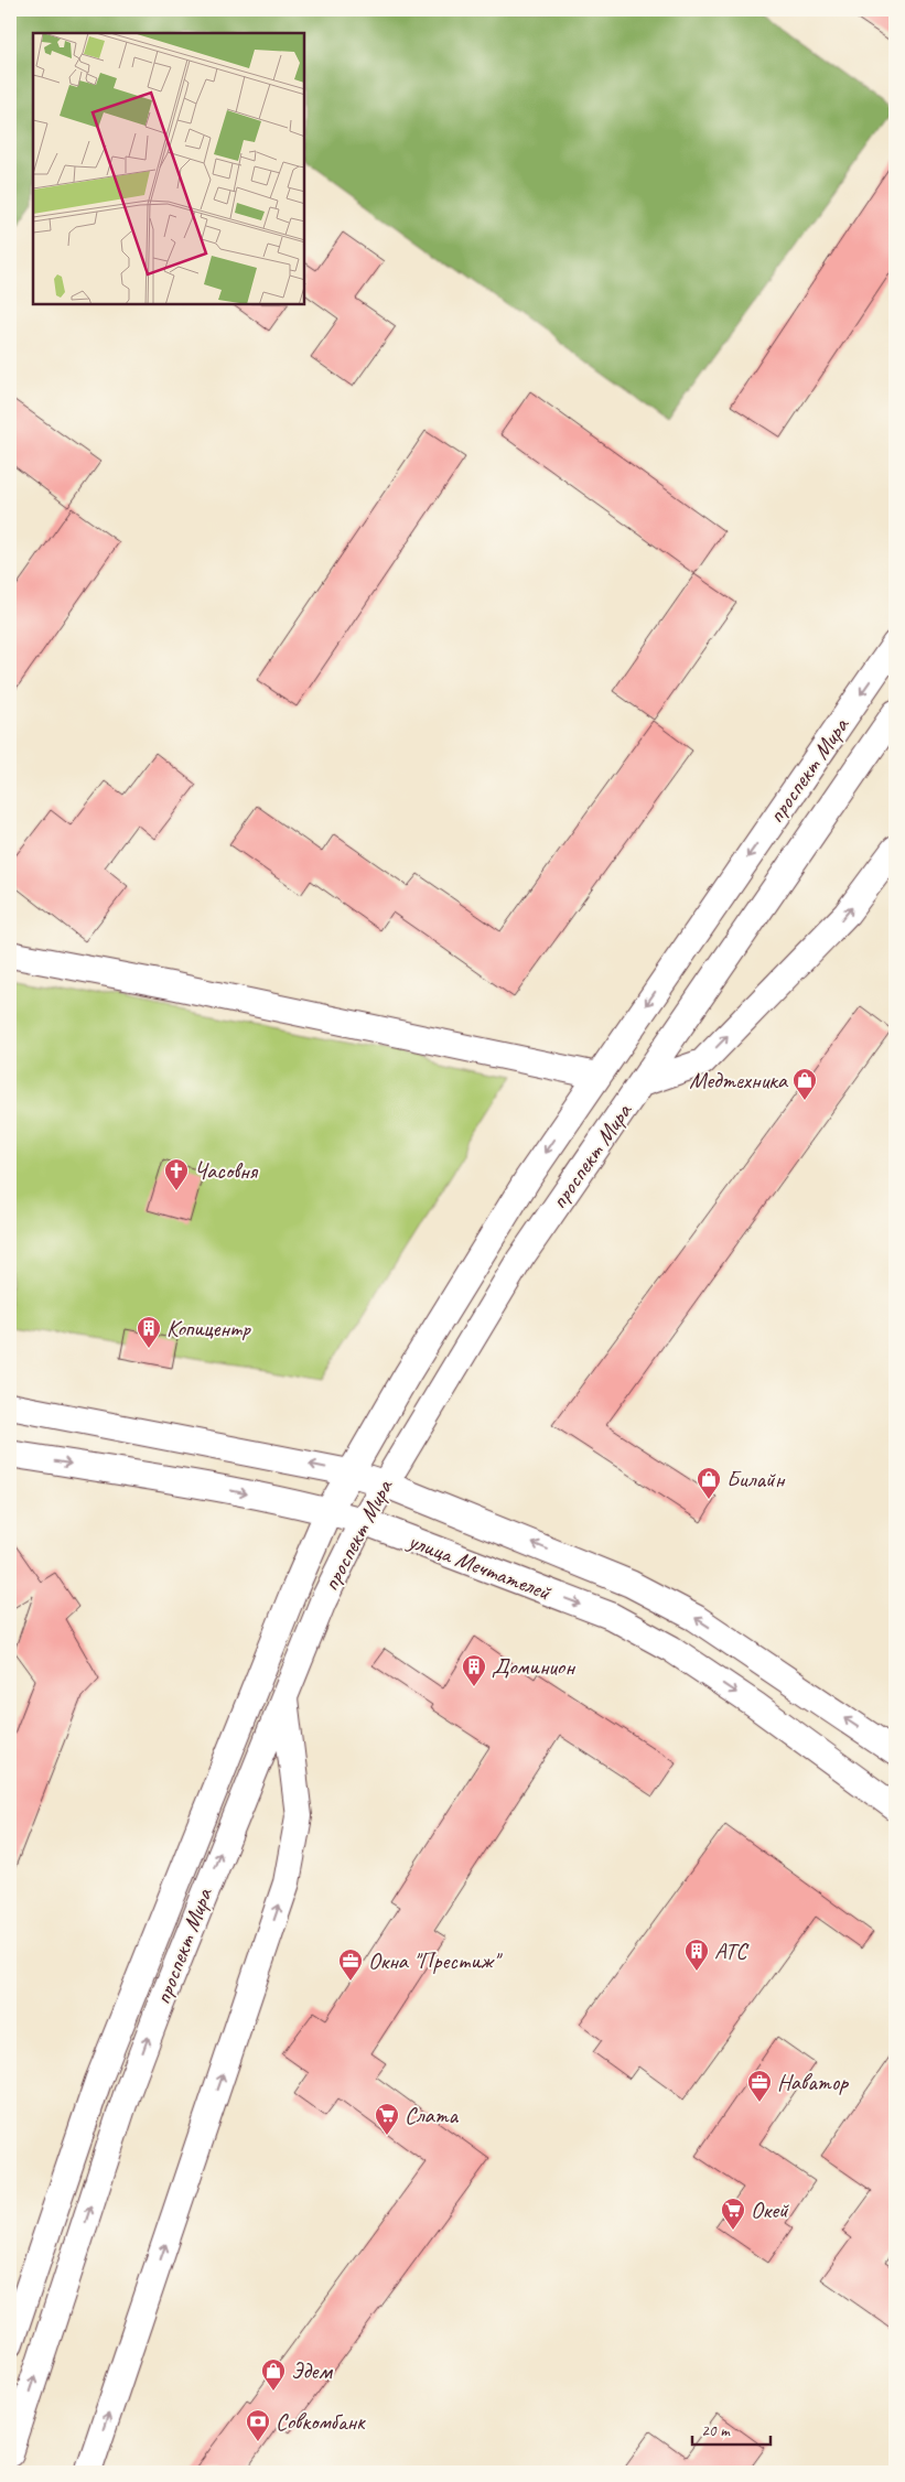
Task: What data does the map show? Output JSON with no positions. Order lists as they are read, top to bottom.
{
  "streets": {
    "street": ["проспект Мира", "улица Мечтателей"]
  },
  "crossings": [
    ["проспект Мира", "улица Мечтателей"]
  ],
  "places": {
    "shop": ["Медтехника", "Билайн", "Эдем"],
    "church": ["Часовня"],
    "building": ["Копицентр", "Доминион", "АТС"],
    "office": ["Окна \"Престиж\"", "Наватор"],
    "supermarket": ["Слата", "Окей"],
    "bank": ["Совкомбанк"]
  },
  "scale_bar": "20 m"
}
